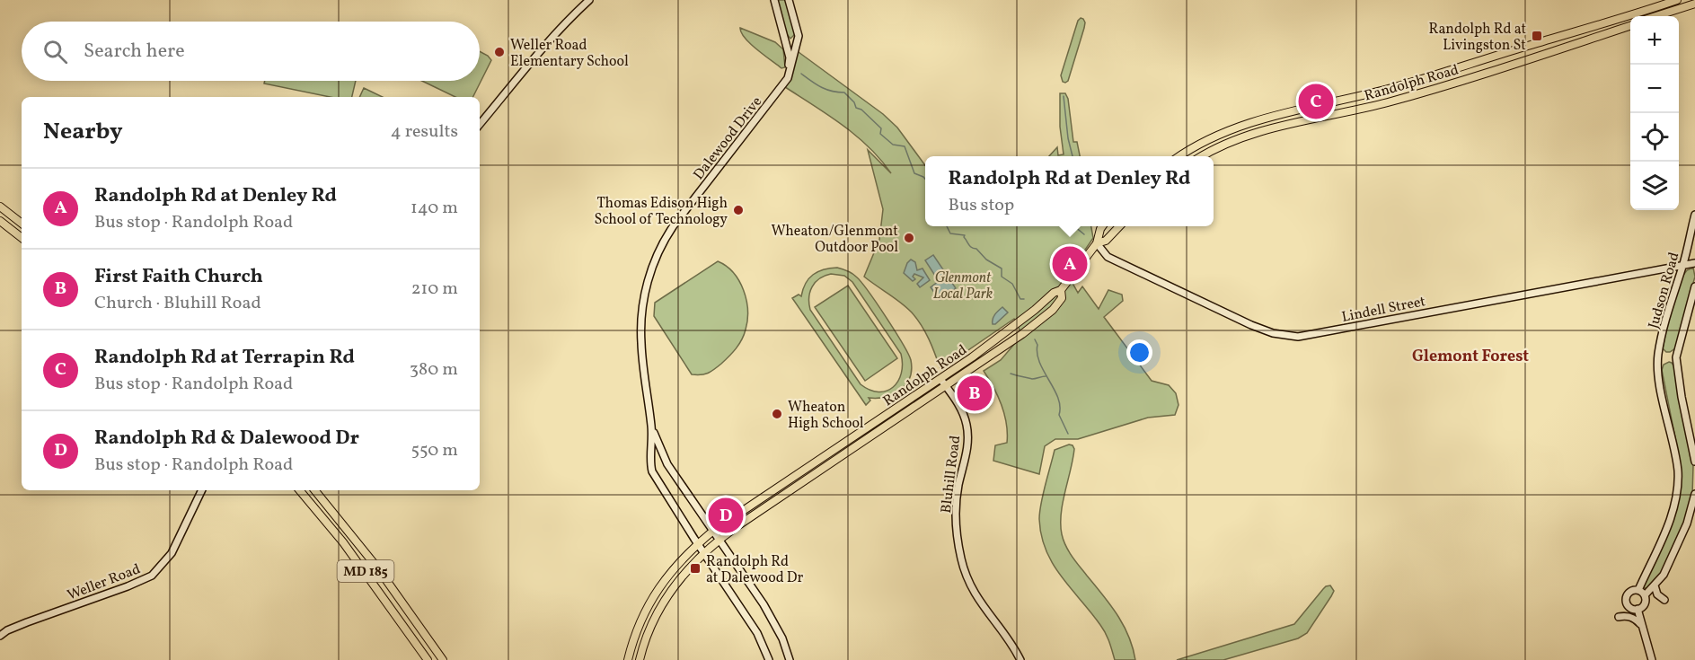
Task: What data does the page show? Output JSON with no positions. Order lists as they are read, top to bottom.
{
  "streets": {
    "main road": ["Randolph Road", "MD 185"],
    "street": [
      "Dalewood Drive",
      "Judson Road",
      "Lindell Street",
      "Bluhill Road",
      "Weller Road"
    ]
  },
  "crossings": [
    ["Randolph Road", "Dalewood Drive"],
    ["Randolph Road", "Lindell Street"],
    ["Randolph Road", "Bluhill Road"],
    ["Judson Road", "Lindell Street"]
  ],
  "districts": ["Glemont Forest"],
  "parks": ["Glenmont Local Park"],
  "places": {
    "transit": ["Randolph Rd at Livingston St", "Randolph Rd at Dalewood Dr"],
    "other": [
      "Weller Road Elementary School",
      "Thomas Edison High School of Technology",
      "Wheaton/Glenmont Outdoor Pool",
      "Wheaton High School"
    ]
  },
  "page": {
    "map_buttons": ["+", "−"],
    "search": "Search here",
    "pins": [
      "C",
      "A",
      "B",
      "D"
    ],
    "heading": ["Nearby", "4 results"],
    "popup": ["Randolph Rd at Denley Rd", "Bus stop"],
    "list": [
      {
        "mark": "A",
        "name": "Randolph Rd at Denley Rd",
        "note": "Bus stop · Randolph Road",
        "value": "140 m"
      },
      {
        "mark": "B",
        "name": "First Faith Church",
        "note": "Church · Bluhill Road",
        "value": "210 m"
      },
      {
        "mark": "C",
        "name": "Randolph Rd at Terrapin Rd",
        "note": "Bus stop · Randolph Road",
        "value": "380 m"
      },
      {
        "mark": "D",
        "name": "Randolph Rd & Dalewood Dr",
        "note": "Bus stop · Randolph Road",
        "value": "550 m"
      }
    ]
  }
}
